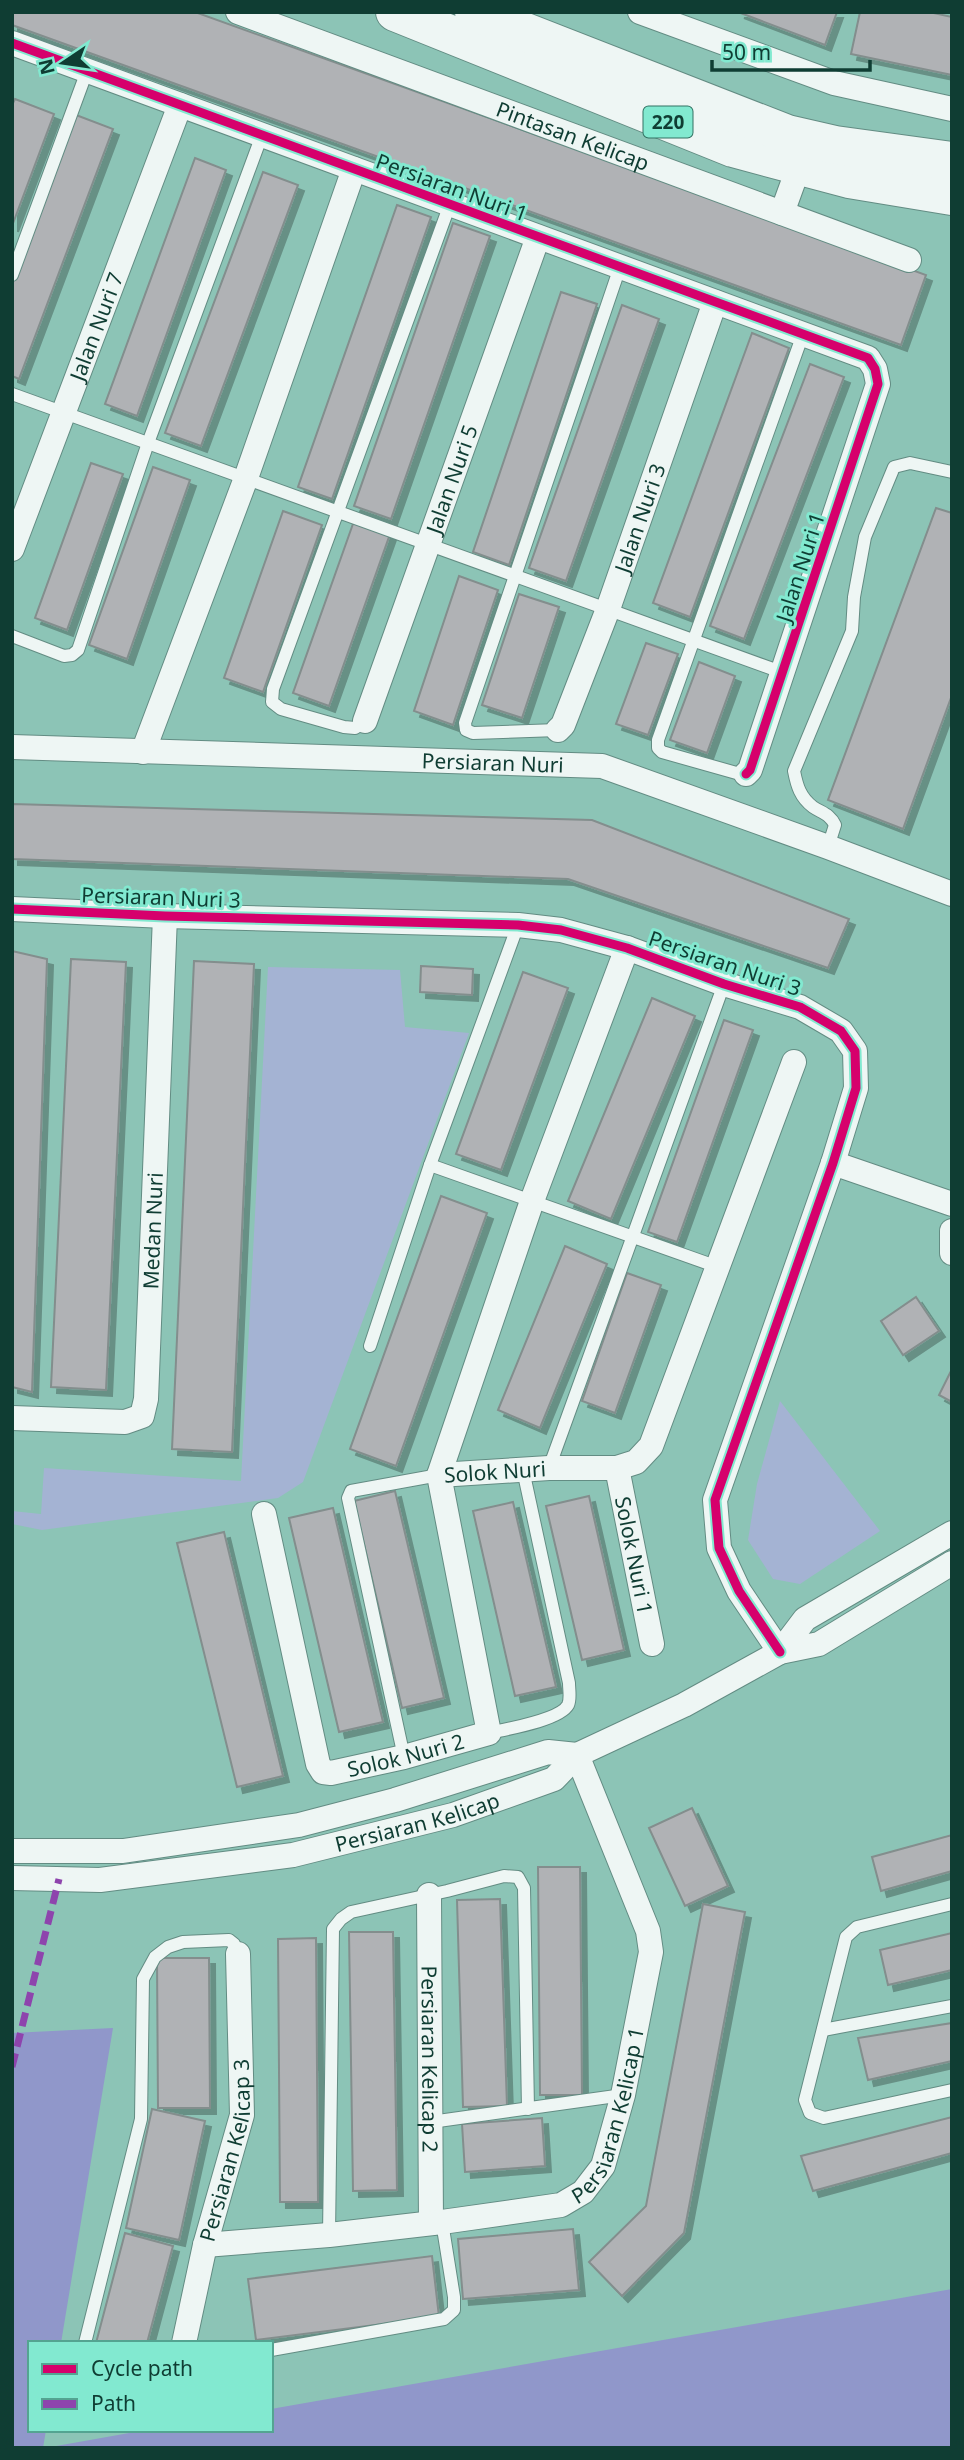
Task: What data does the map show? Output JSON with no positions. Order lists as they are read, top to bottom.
{
  "streets": {
    "main road": ["220"],
    "street": [
      "Pintasan Kelicap",
      "Persiaran Nuri 1",
      "Jalan Nuri 7",
      "Jalan Nuri 5",
      "Jalan Nuri 3",
      "Jalan Nuri 1",
      "Persiaran Nuri",
      "Persiaran Nuri 3",
      "Medan Nuri",
      "Solok Nuri",
      "Solok Nuri 1",
      "Solok Nuri 2",
      "Persiaran Kelicap",
      "Persiaran Kelicap 2",
      "Persiaran Kelicap 1",
      "Persiaran Kelicap 3"
    ]
  },
  "crossings": [
    ["Persiaran Nuri 1", "Jalan Nuri 7"],
    ["Persiaran Nuri 1", "Jalan Nuri 5"],
    ["Persiaran Nuri 1", "Jalan Nuri 3"],
    ["Persiaran Nuri 1", "Jalan Nuri 1"],
    ["Persiaran Nuri 1", "Persiaran Nuri"],
    ["Persiaran Nuri 3", "Medan Nuri"],
    ["Persiaran Nuri 3", "Solok Nuri"],
    ["Persiaran Nuri 3", "Persiaran Kelicap"],
    ["Solok Nuri", "Solok Nuri 1"],
    ["Solok Nuri", "Solok Nuri 2"],
    ["Persiaran Kelicap", "Persiaran Kelicap 1"],
    ["Persiaran Kelicap 2", "Persiaran Kelicap 1"],
    ["Persiaran Kelicap 1", "Persiaran Kelicap 3"]
  ],
  "legend": ["Cycle path", "Path"],
  "scale_bar": "50 m",
  "north": "left"
}
